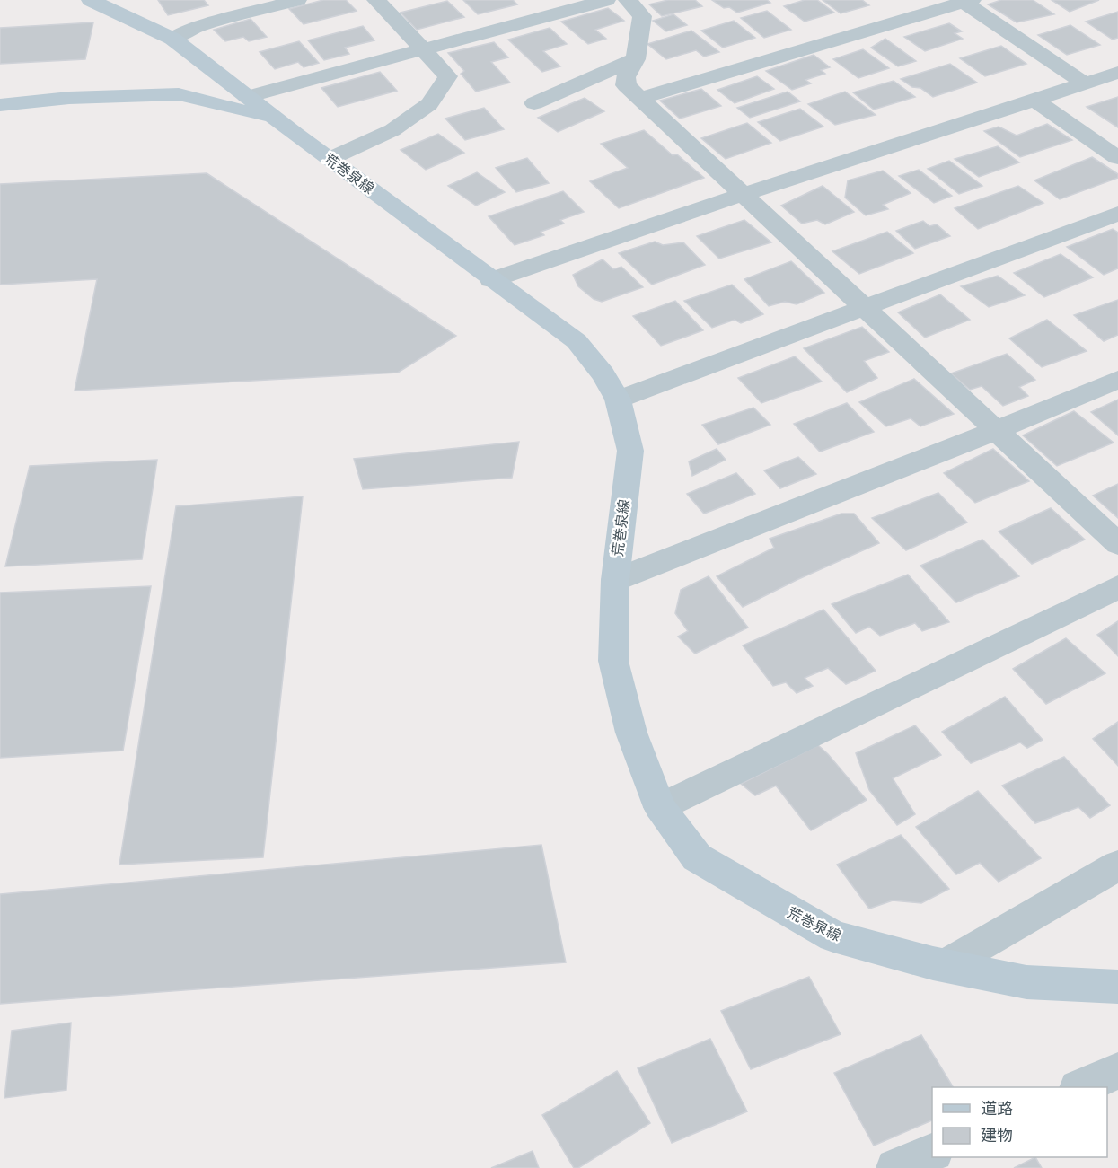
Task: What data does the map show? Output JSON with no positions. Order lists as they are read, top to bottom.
{
  "streets": {
    "street": ["荒巻泉線"]
  },
  "legend": ["道路", "建物"]
}
